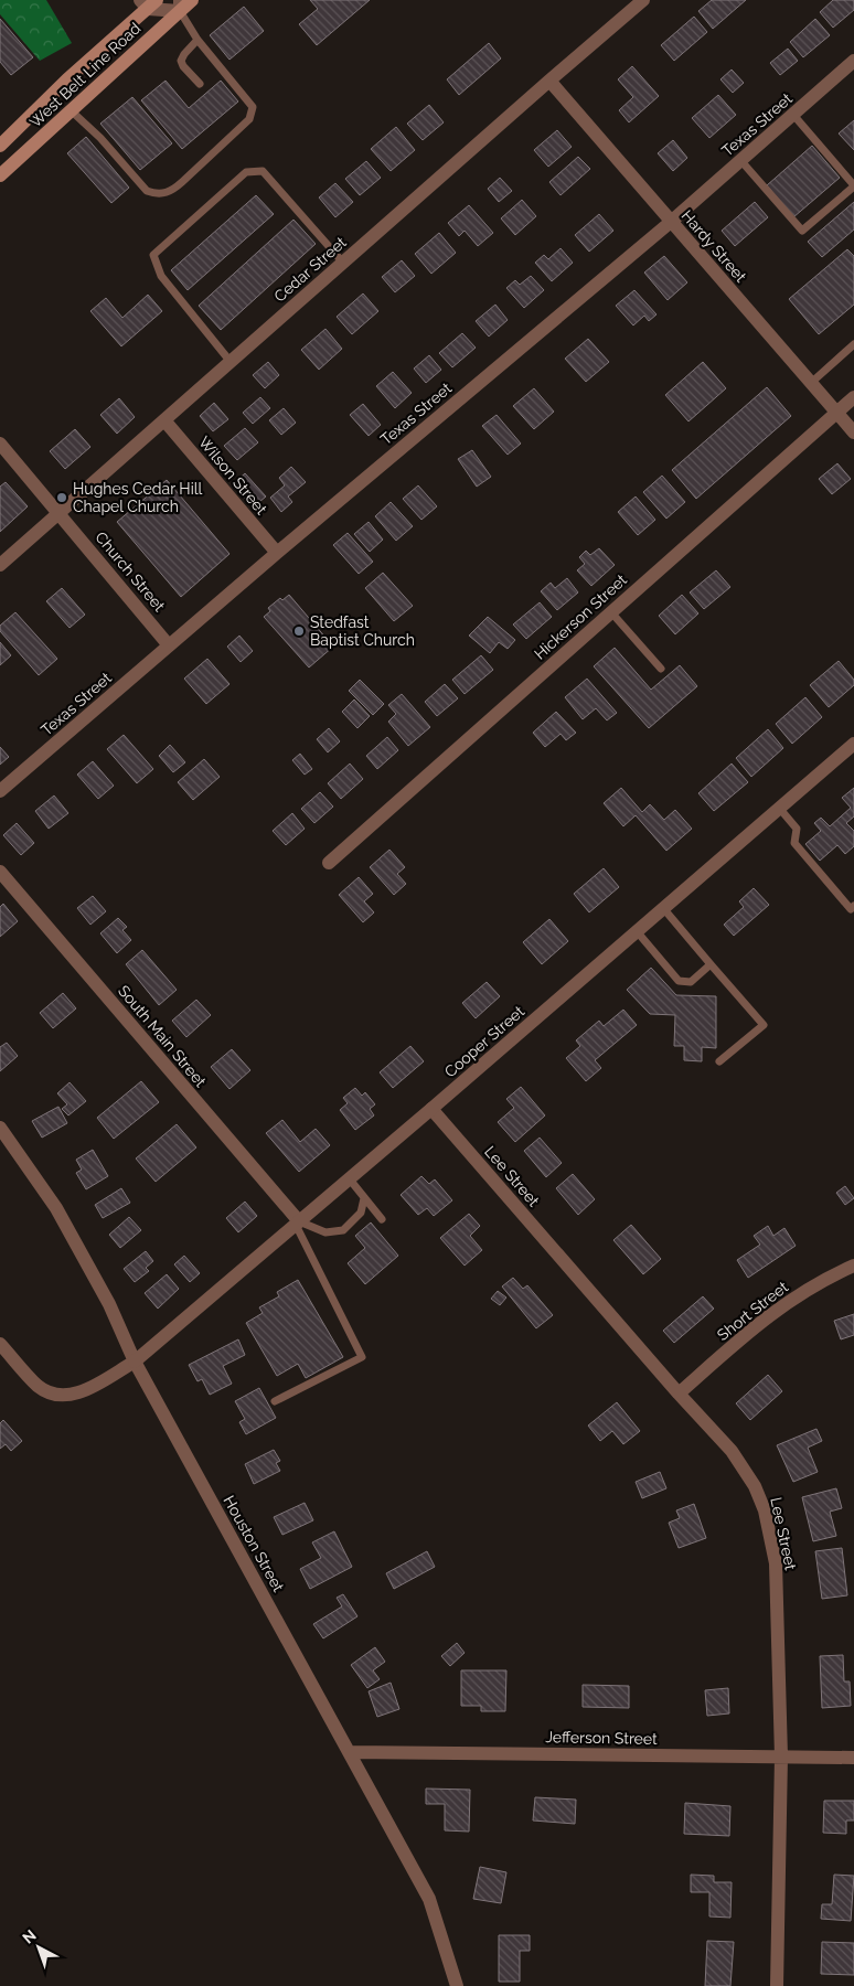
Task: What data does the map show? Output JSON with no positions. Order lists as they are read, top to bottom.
{
  "streets": {
    "main road": ["West Belt Line Road"],
    "street": [
      "Texas Street",
      "Hardy Street",
      "Cedar Street",
      "Wilson Street",
      "Church Street",
      "Hickerson Street",
      "South Main Street",
      "Cooper Street",
      "Lee Street",
      "Short Street",
      "Houston Street",
      "Jefferson Street"
    ]
  },
  "crossings": [
    ["Texas Street", "Hardy Street"],
    ["Texas Street", "Wilson Street"],
    ["Texas Street", "Church Street"],
    ["Hardy Street", "Cedar Street"],
    ["Hardy Street", "Hickerson Street"],
    ["Cedar Street", "Wilson Street"],
    ["Cedar Street", "Church Street"],
    ["South Main Street", "Cooper Street"],
    ["Cooper Street", "Lee Street"],
    ["Cooper Street", "Houston Street"],
    ["Lee Street", "Short Street"],
    ["Lee Street", "Jefferson Street"],
    ["Houston Street", "Jefferson Street"]
  ],
  "places": ["Hughes Cedar Hill Chapel Church", "Stedfast Baptist Church"],
  "north": "top left"
}
